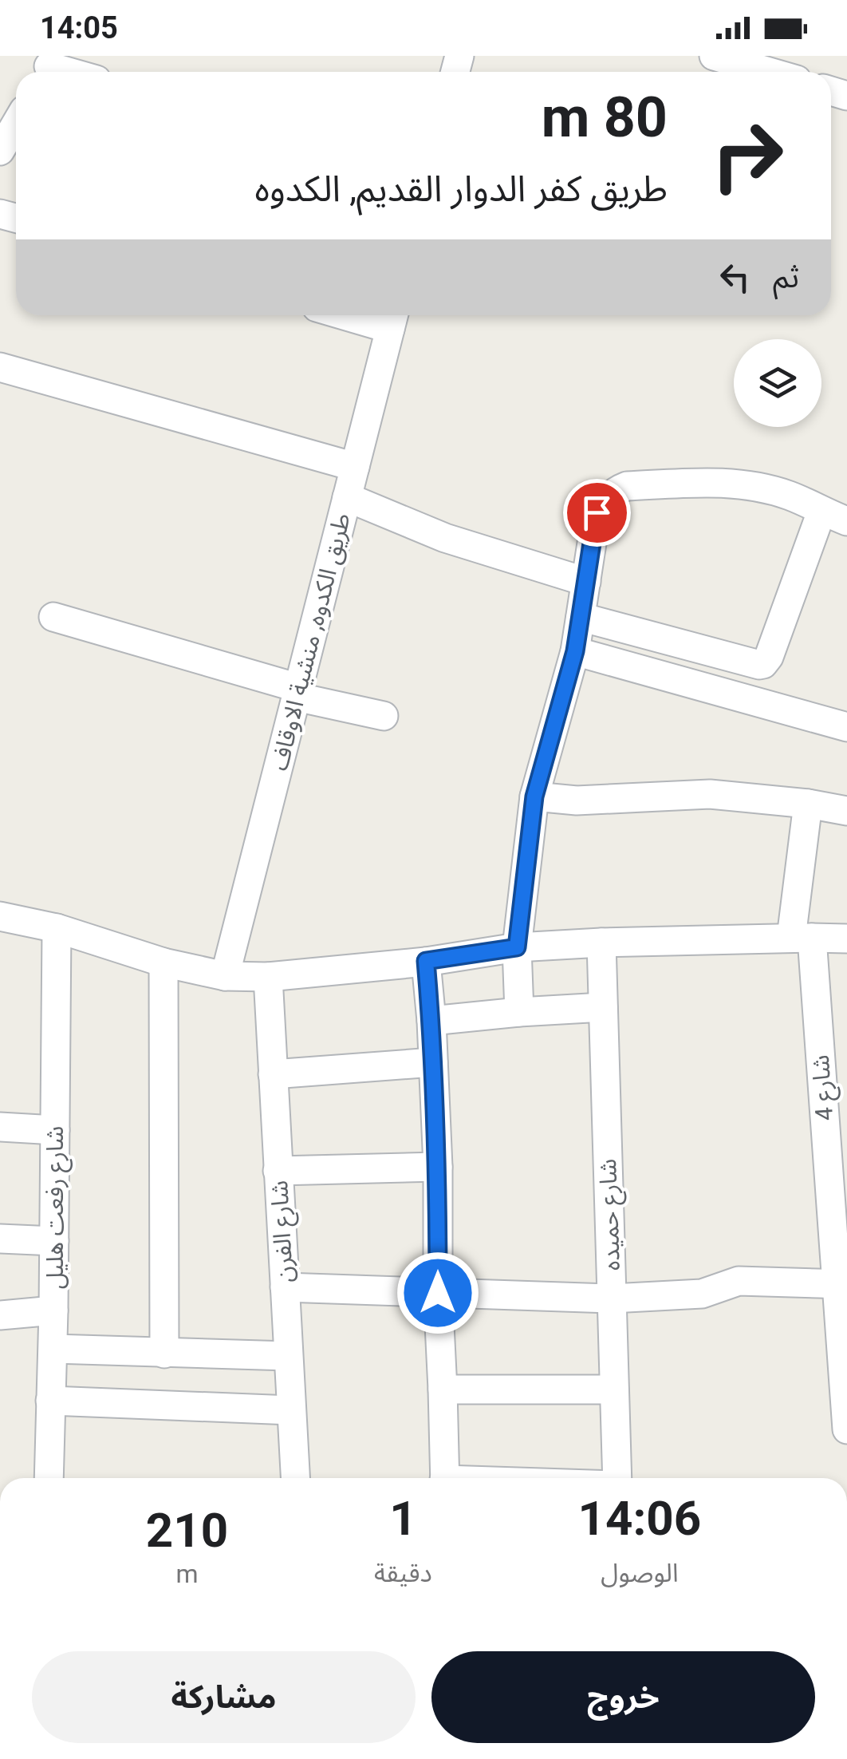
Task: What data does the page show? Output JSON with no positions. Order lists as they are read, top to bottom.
{
  "streets": {
    "street": [
      "طريق الكدوه, منشية الاوقاف",
      "شارع 4",
      "شارع رفعت هليل",
      "شارع حميده",
      "شارع الفرن"
    ]
  },
  "page": {
    "status": "14:05",
    "turn": ["80 m", "طريق كفر الدوار القديم, الكدوه"],
    "then": "ثم",
    "eta": [
      "14:06",
      "الوصول",
      "1",
      "دقيقة",
      "210",
      "m"
    ],
    "buttons": ["خروج", "مشاركة"]
  }
}
